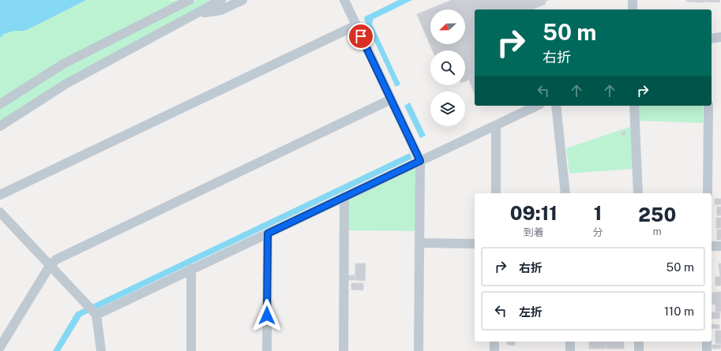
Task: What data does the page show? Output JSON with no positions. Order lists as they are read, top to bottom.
{
  "north": "left",
  "page": {
    "turn": ["50 m", "右折"],
    "eta": [
      "09:11",
      "到着",
      "1",
      "分",
      "250",
      "m"
    ],
    "list": [
      {
        "name": "右折",
        "value": "50 m"
      },
      {
        "name": "左折",
        "value": "110 m"
      }
    ]
  }
}
